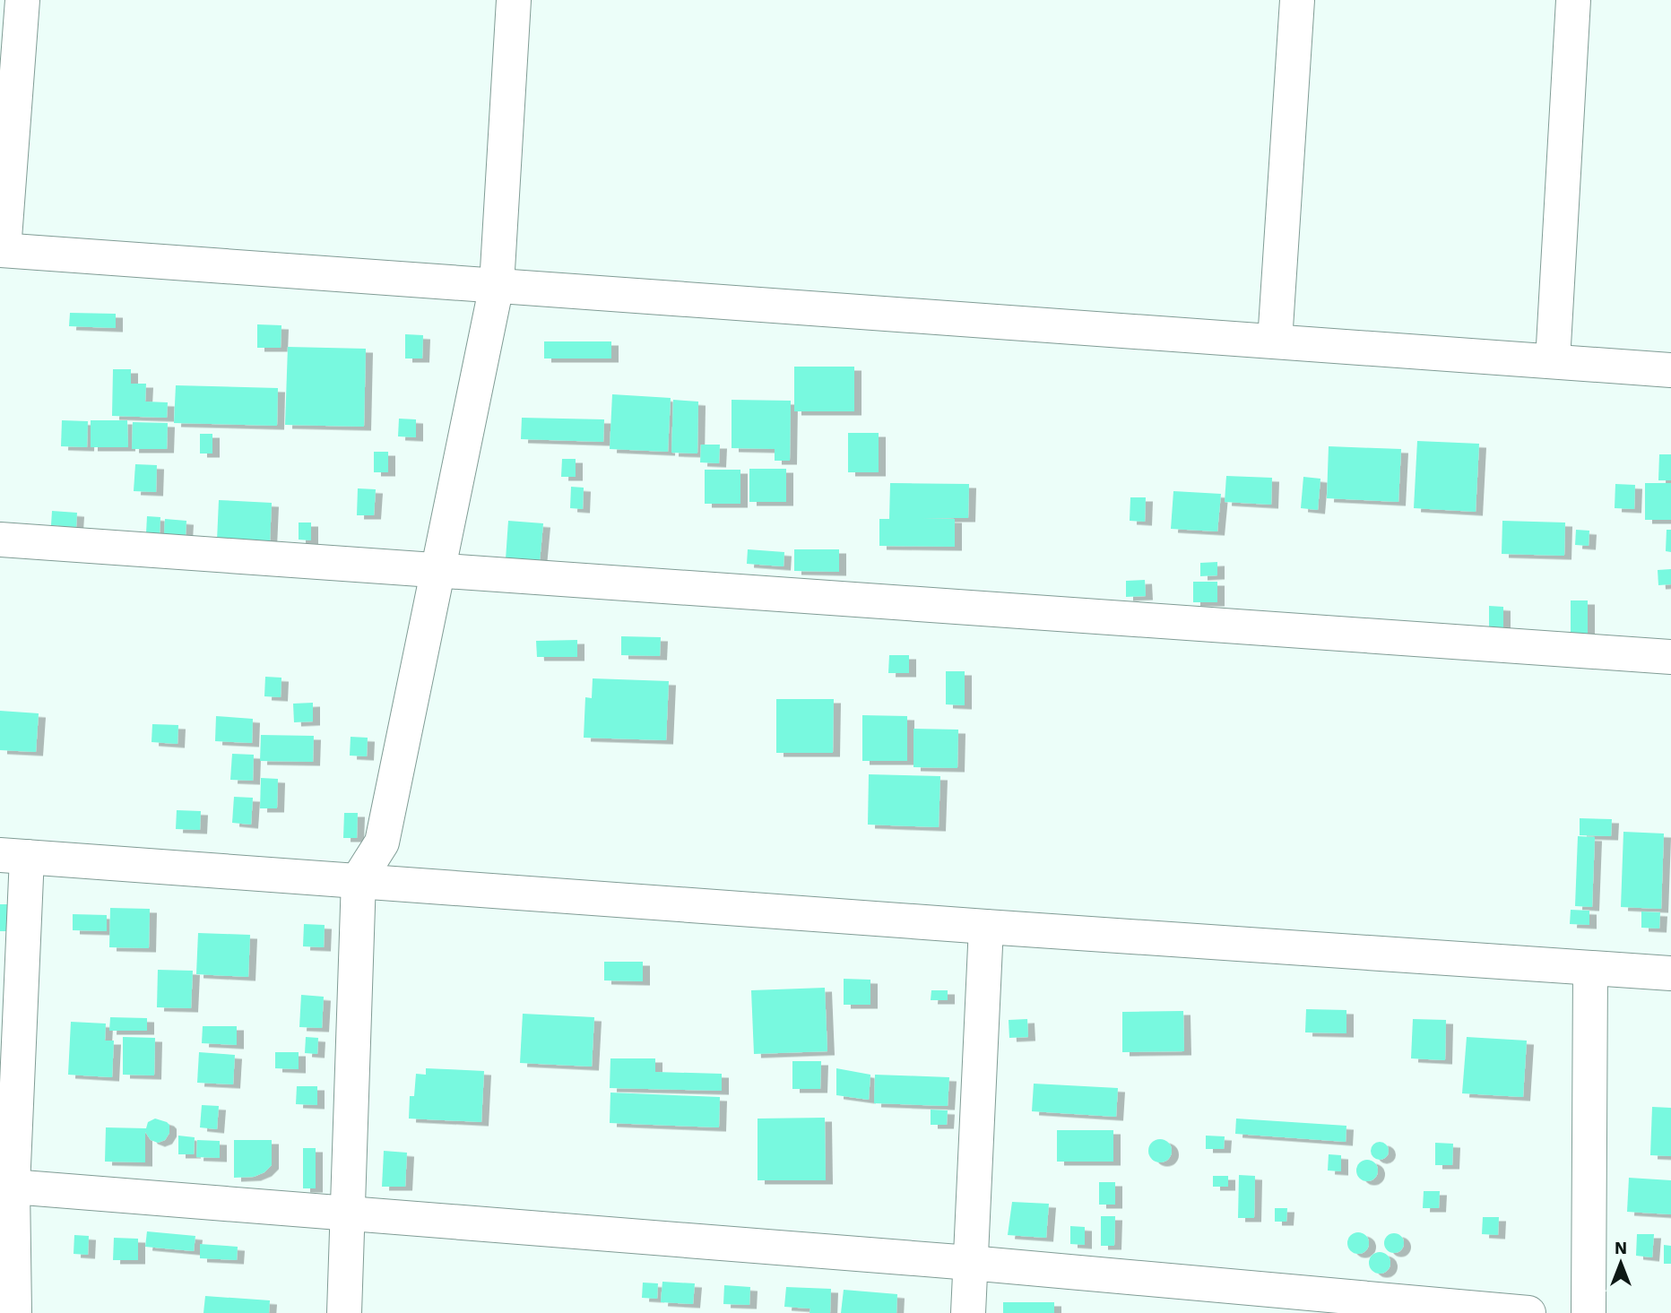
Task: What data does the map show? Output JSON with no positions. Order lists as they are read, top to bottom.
{
  "north": "top"
}
